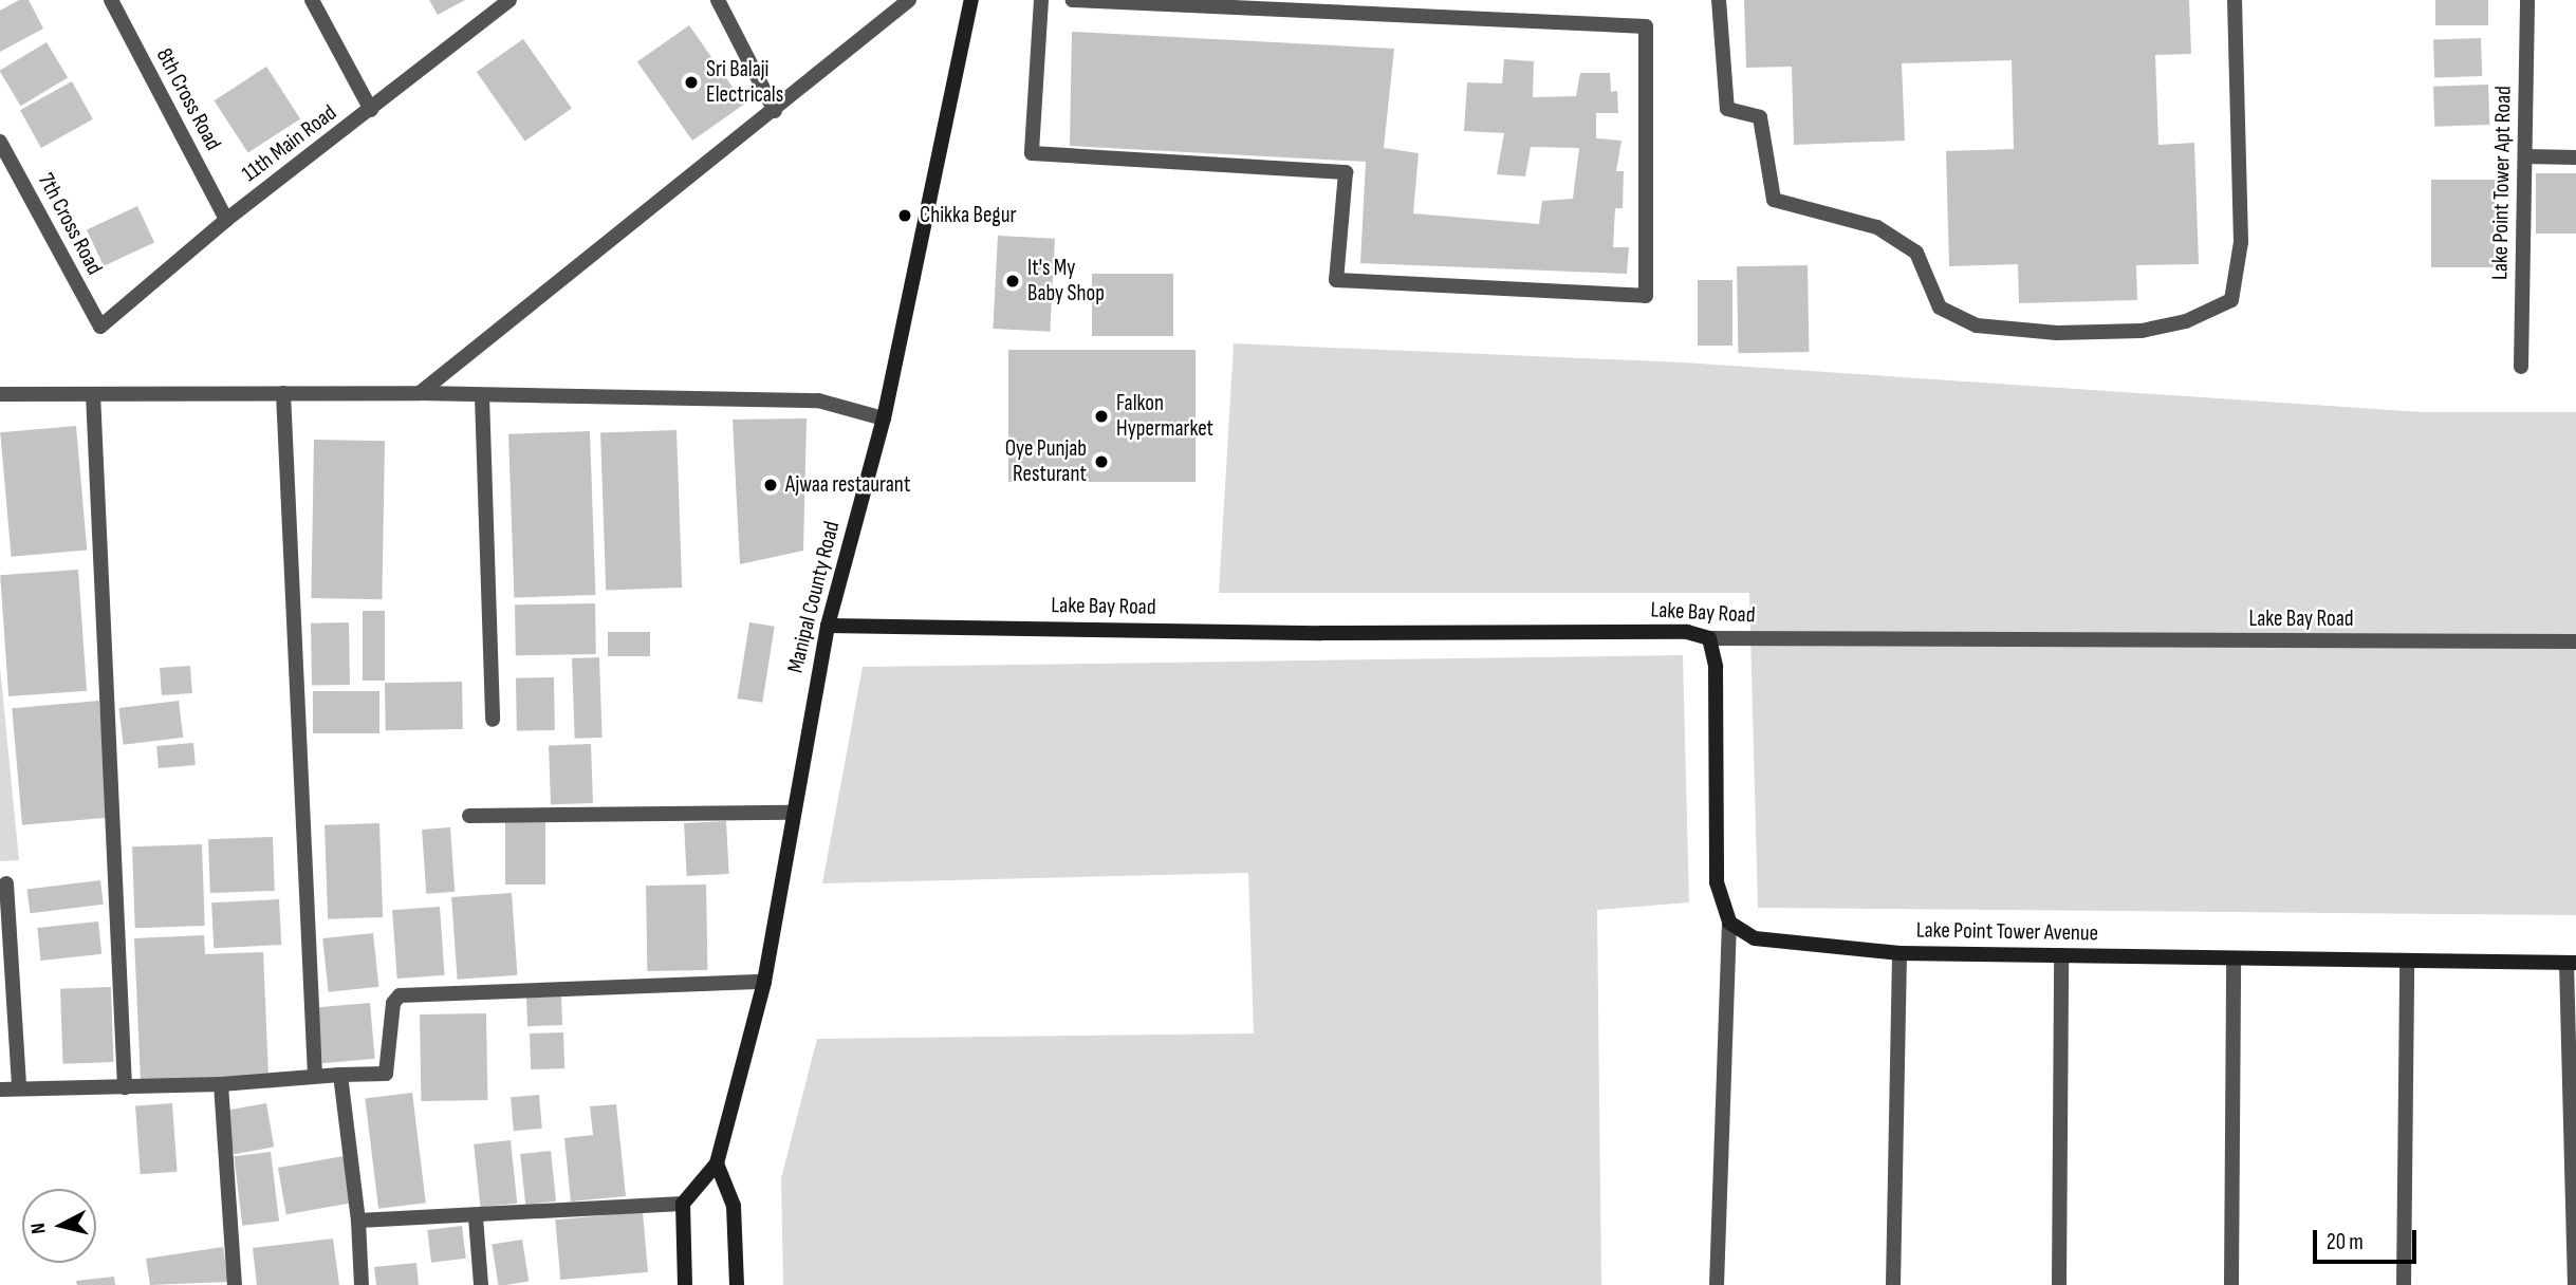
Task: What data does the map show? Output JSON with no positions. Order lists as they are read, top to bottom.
{
  "streets": {
    "street": [
      "8th Cross Road",
      "11th Main Road",
      "Lake Point Tower Apt Road",
      "7th Cross Road",
      "Manipal County Road",
      "Lake Bay Road",
      "Lake Point Tower Avenue"
    ]
  },
  "crossings": [
    ["8th Cross Road", "11th Main Road"],
    ["11th Main Road", "7th Cross Road"],
    ["Manipal County Road", "Lake Bay Road"]
  ],
  "places": [
    "Sri Balaji Electricals",
    "Chikka Begur",
    "It's My Baby Shop",
    "Falkon Hypermarket",
    "Oye Punjab Resturant",
    "Ajwaa restaurant"
  ],
  "scale_bar": "20 m",
  "north": "left"
}
